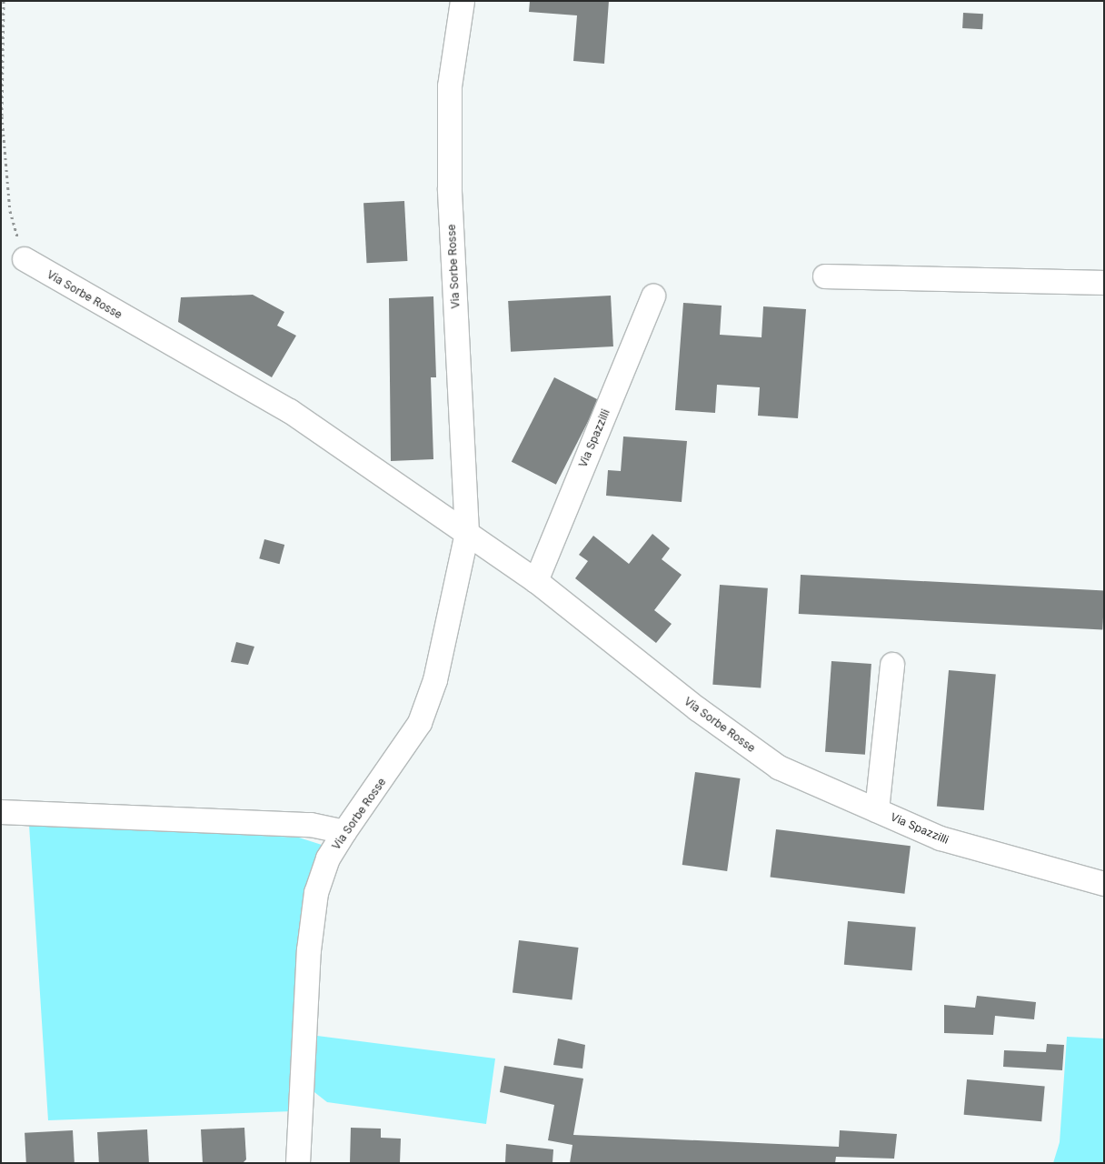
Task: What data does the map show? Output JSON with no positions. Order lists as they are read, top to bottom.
{
  "streets": {
    "street": ["Via Sorbe Rosse", "Via Spazzilli"]
  },
  "crossings": [
    ["Via Sorbe Rosse", "Via Spazzilli"]
  ]
}
